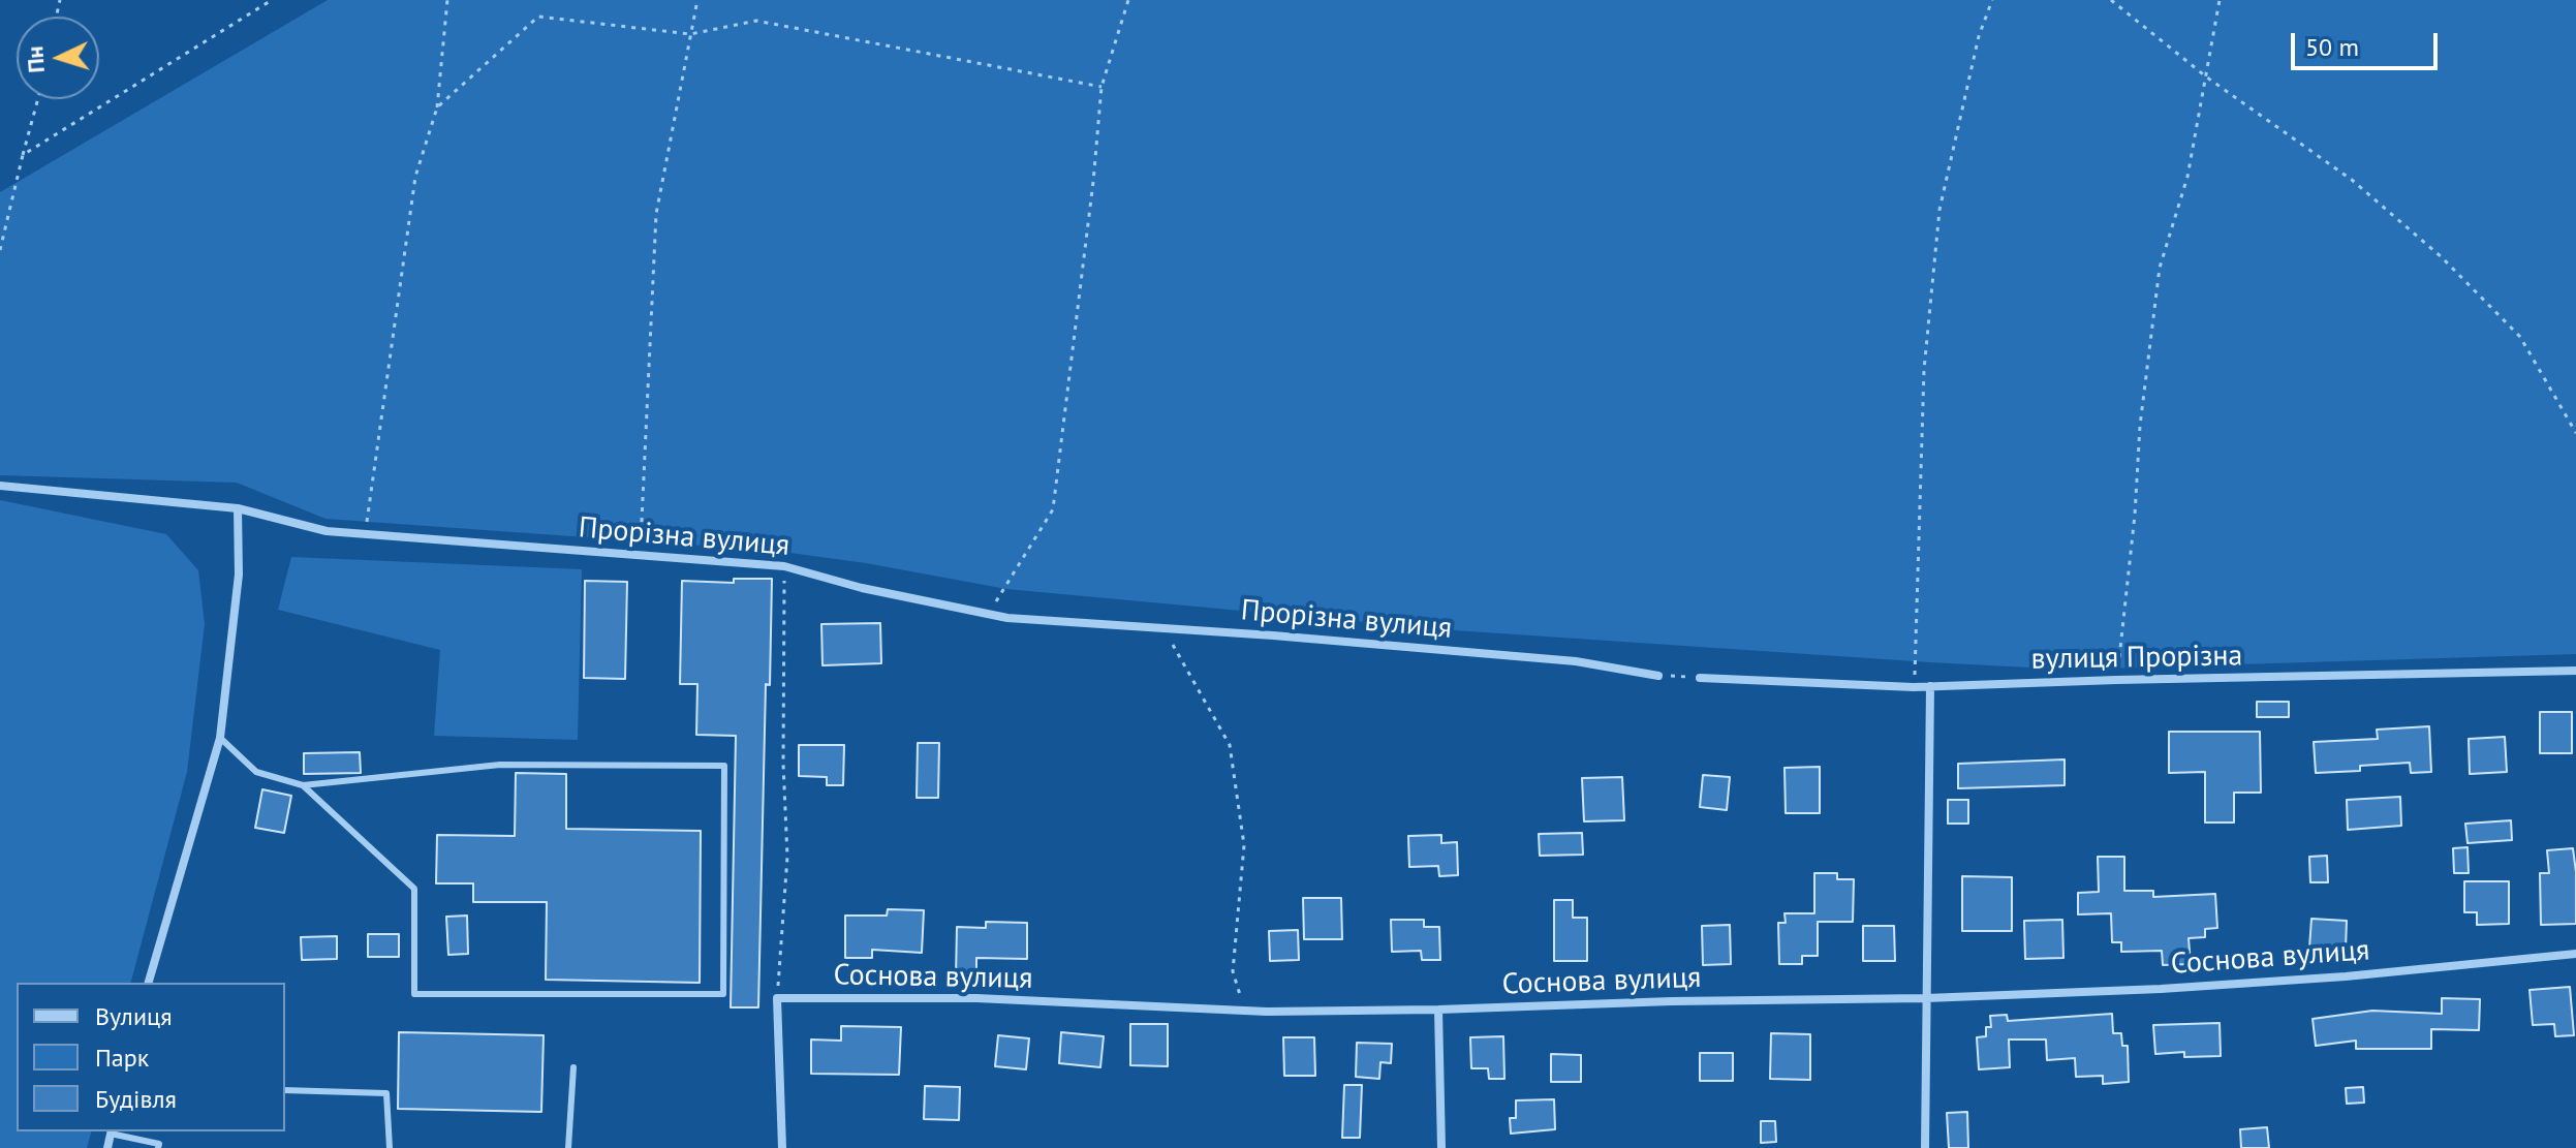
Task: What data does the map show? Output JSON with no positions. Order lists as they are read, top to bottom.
{
  "streets": {
    "street": ["Прорізна вулиця", "вулиця Прорізна", "Соснова вулиця"]
  },
  "legend": ["Вулиця", "Парк", "Будівля"],
  "scale_bar": "50 m",
  "north": "left"
}
